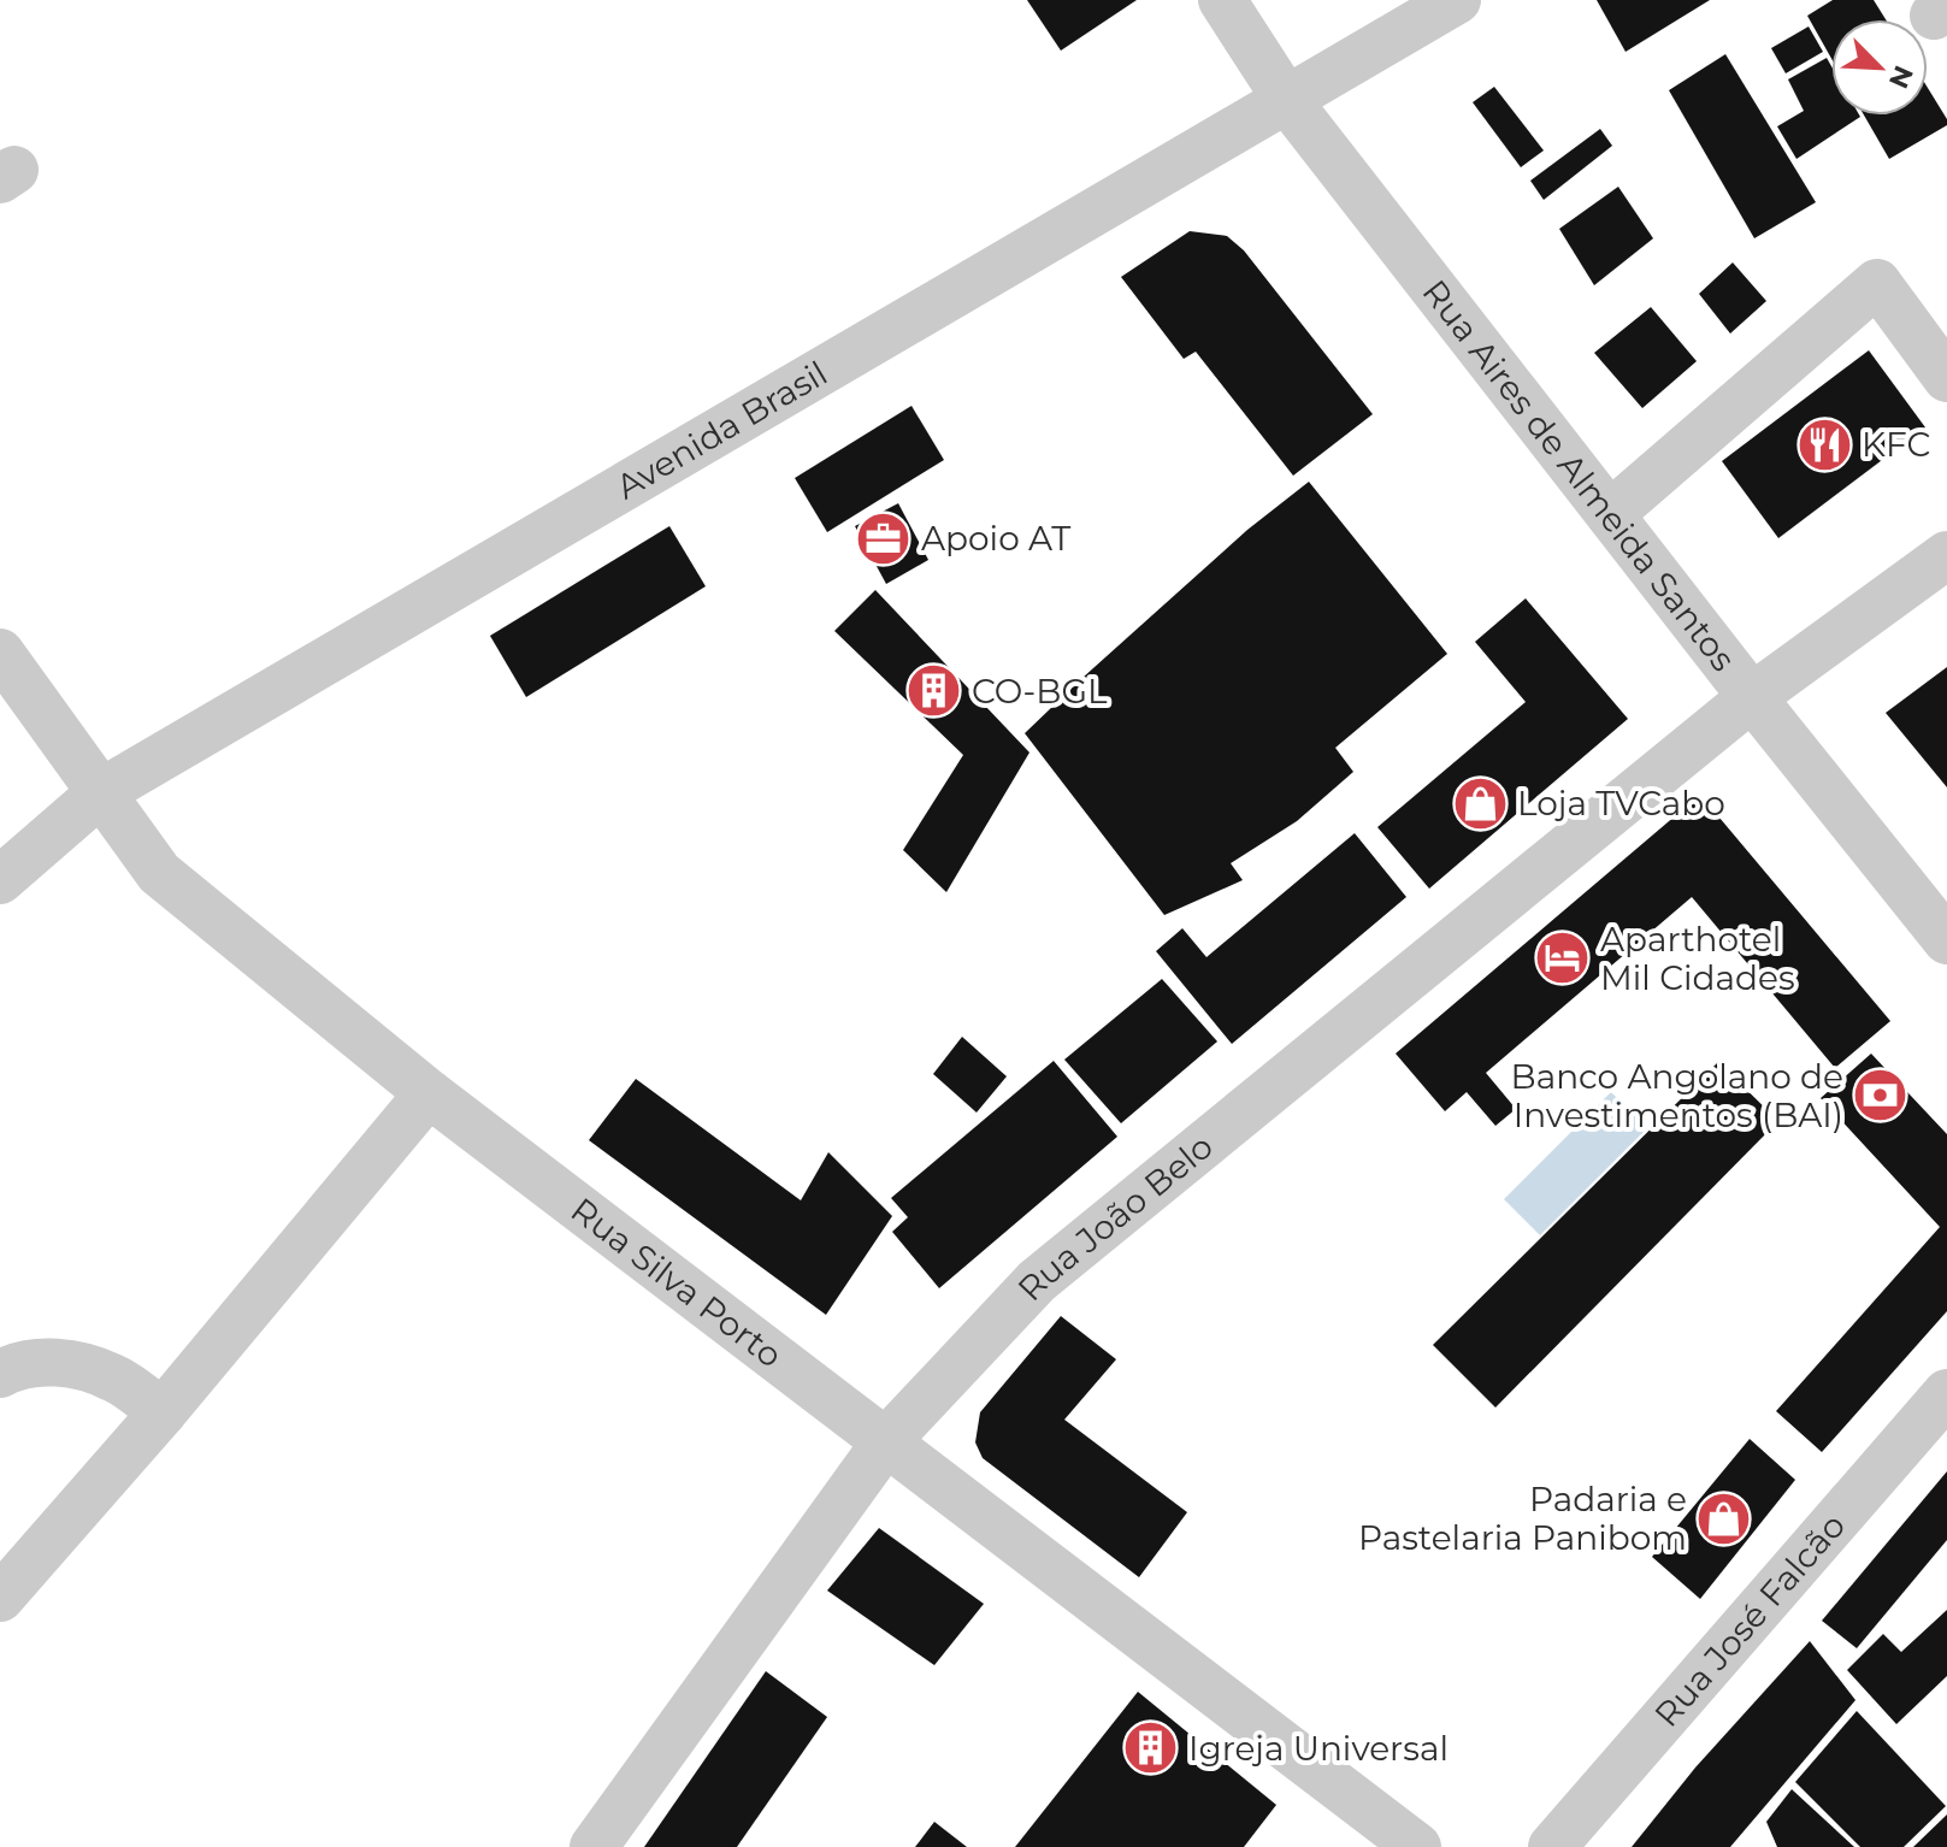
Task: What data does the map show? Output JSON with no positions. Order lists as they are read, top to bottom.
{
  "streets": {
    "street": [
      "Avenida Brasil",
      "Rua Aires de Almeida Santos",
      "Rua João Belo",
      "Rua Silva Porto",
      "Rua José Falcão"
    ]
  },
  "crossings": [
    ["Avenida Brasil", "Rua Aires de Almeida Santos"],
    ["Avenida Brasil", "Rua Silva Porto"],
    ["Rua Aires de Almeida Santos", "Rua João Belo"],
    ["Rua João Belo", "Rua Silva Porto"]
  ],
  "places": {
    "restaurant": ["KFC"],
    "office": ["Apoio AT"],
    "building": ["CO-BGL", "Igreja Universal"],
    "shop": ["Loja TVCabo", "Padaria e Pastelaria Panibom"],
    "hotel": ["Aparthotel Mil Cidades"],
    "bank": ["Banco Angolano de Investimentos (BAI)"]
  },
  "north": "bottom right"
}
